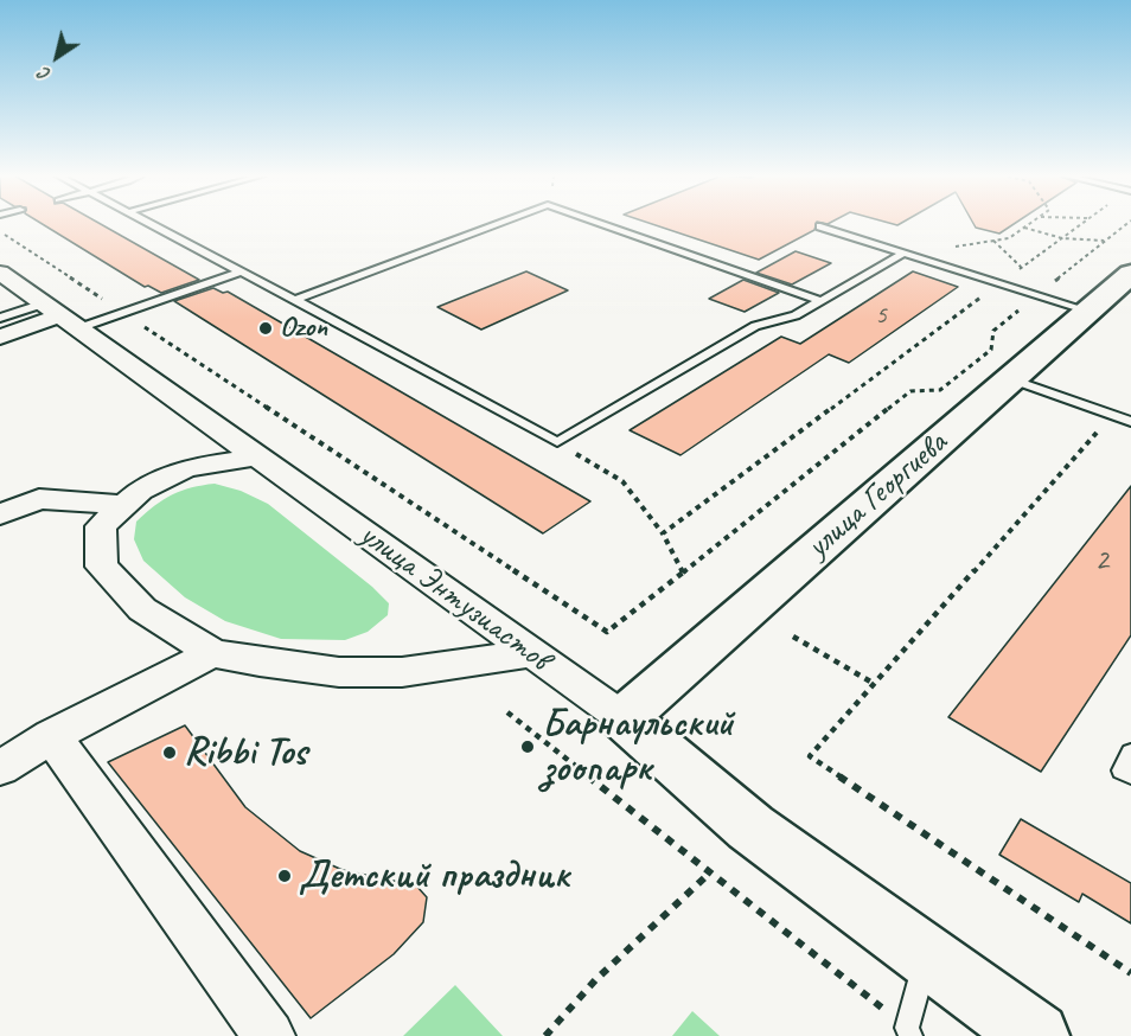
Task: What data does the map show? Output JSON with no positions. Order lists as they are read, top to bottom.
{
  "streets": {
    "street": ["улица Георгиева", "улица Энтузиастов"]
  },
  "crossings": [
    ["улица Георгиева", "улица Энтузиастов"]
  ],
  "places": [
    "Ozon",
    "Барнаульский зоопарк",
    "Ribbi Tos",
    "Детский праздник"
  ],
  "house_numbers": ["5", "2"],
  "north": "bottom left"
}
